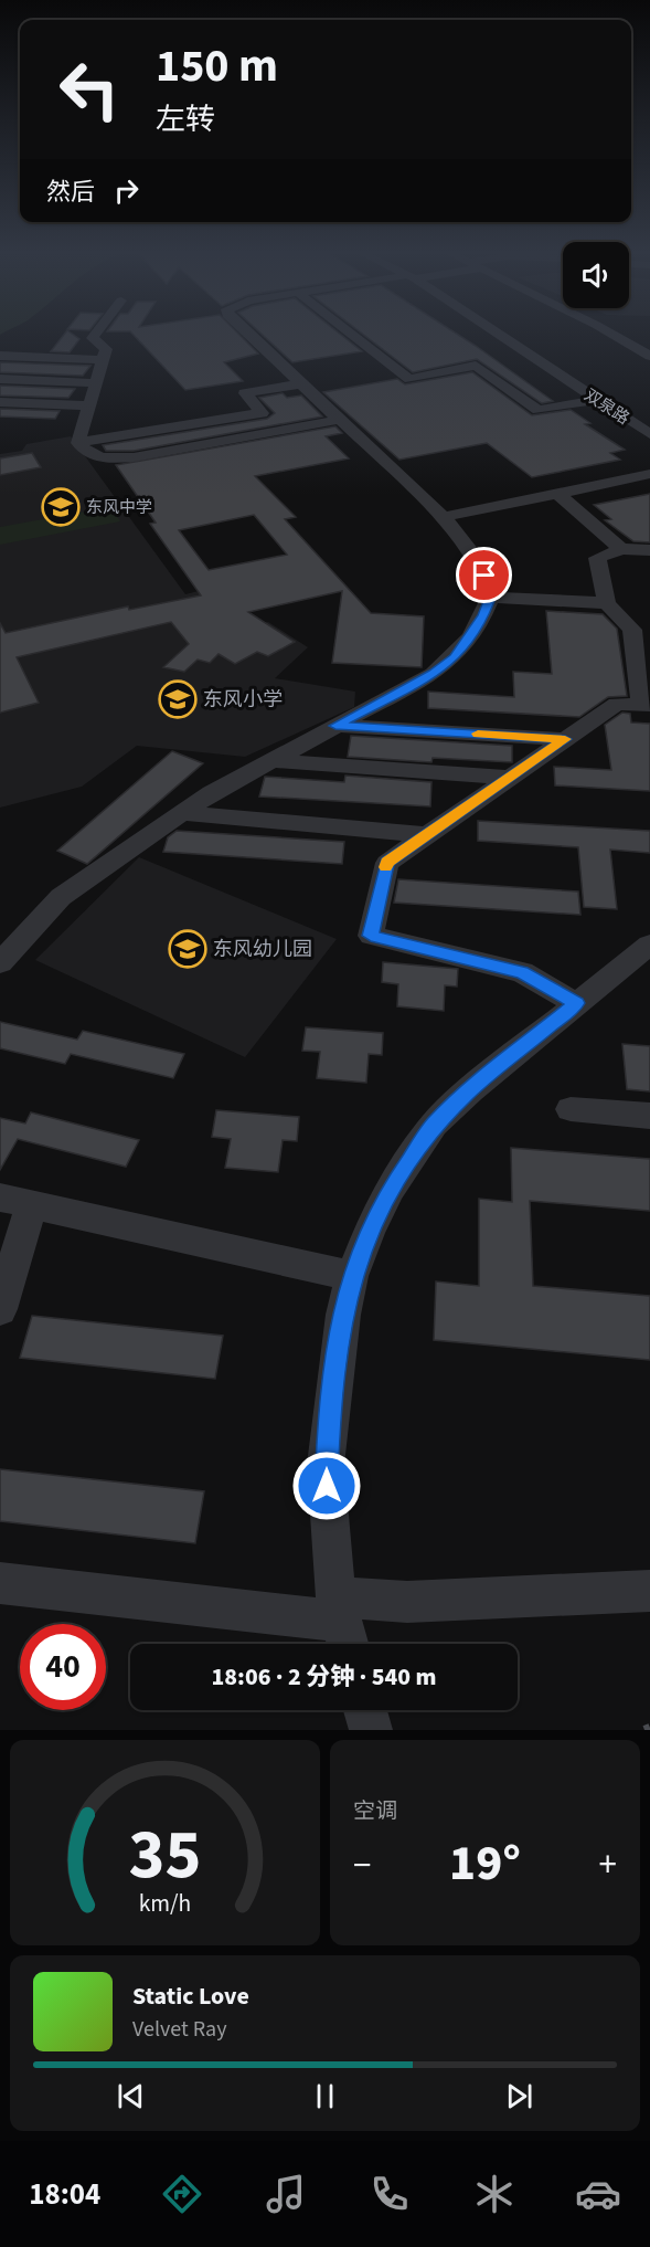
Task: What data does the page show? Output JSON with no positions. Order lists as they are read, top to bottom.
{
  "streets": {
    "street": ["双泉路"]
  },
  "places": {
    "school or university": ["东风中学", "东风小学", "东风幼儿园"]
  },
  "page": {
    "turn": ["150 m", "左转"],
    "then": "然后",
    "limit": "40",
    "trip": "18:06 · 2 分钟 · 540 m",
    "tile": "空调",
    "heat": ["−", "19°", "+"],
    "song": ["Static Love", "Velvet Ray"],
    "tabs": "18:04",
    "gauge": ["35", "km/h"]
  }
}
